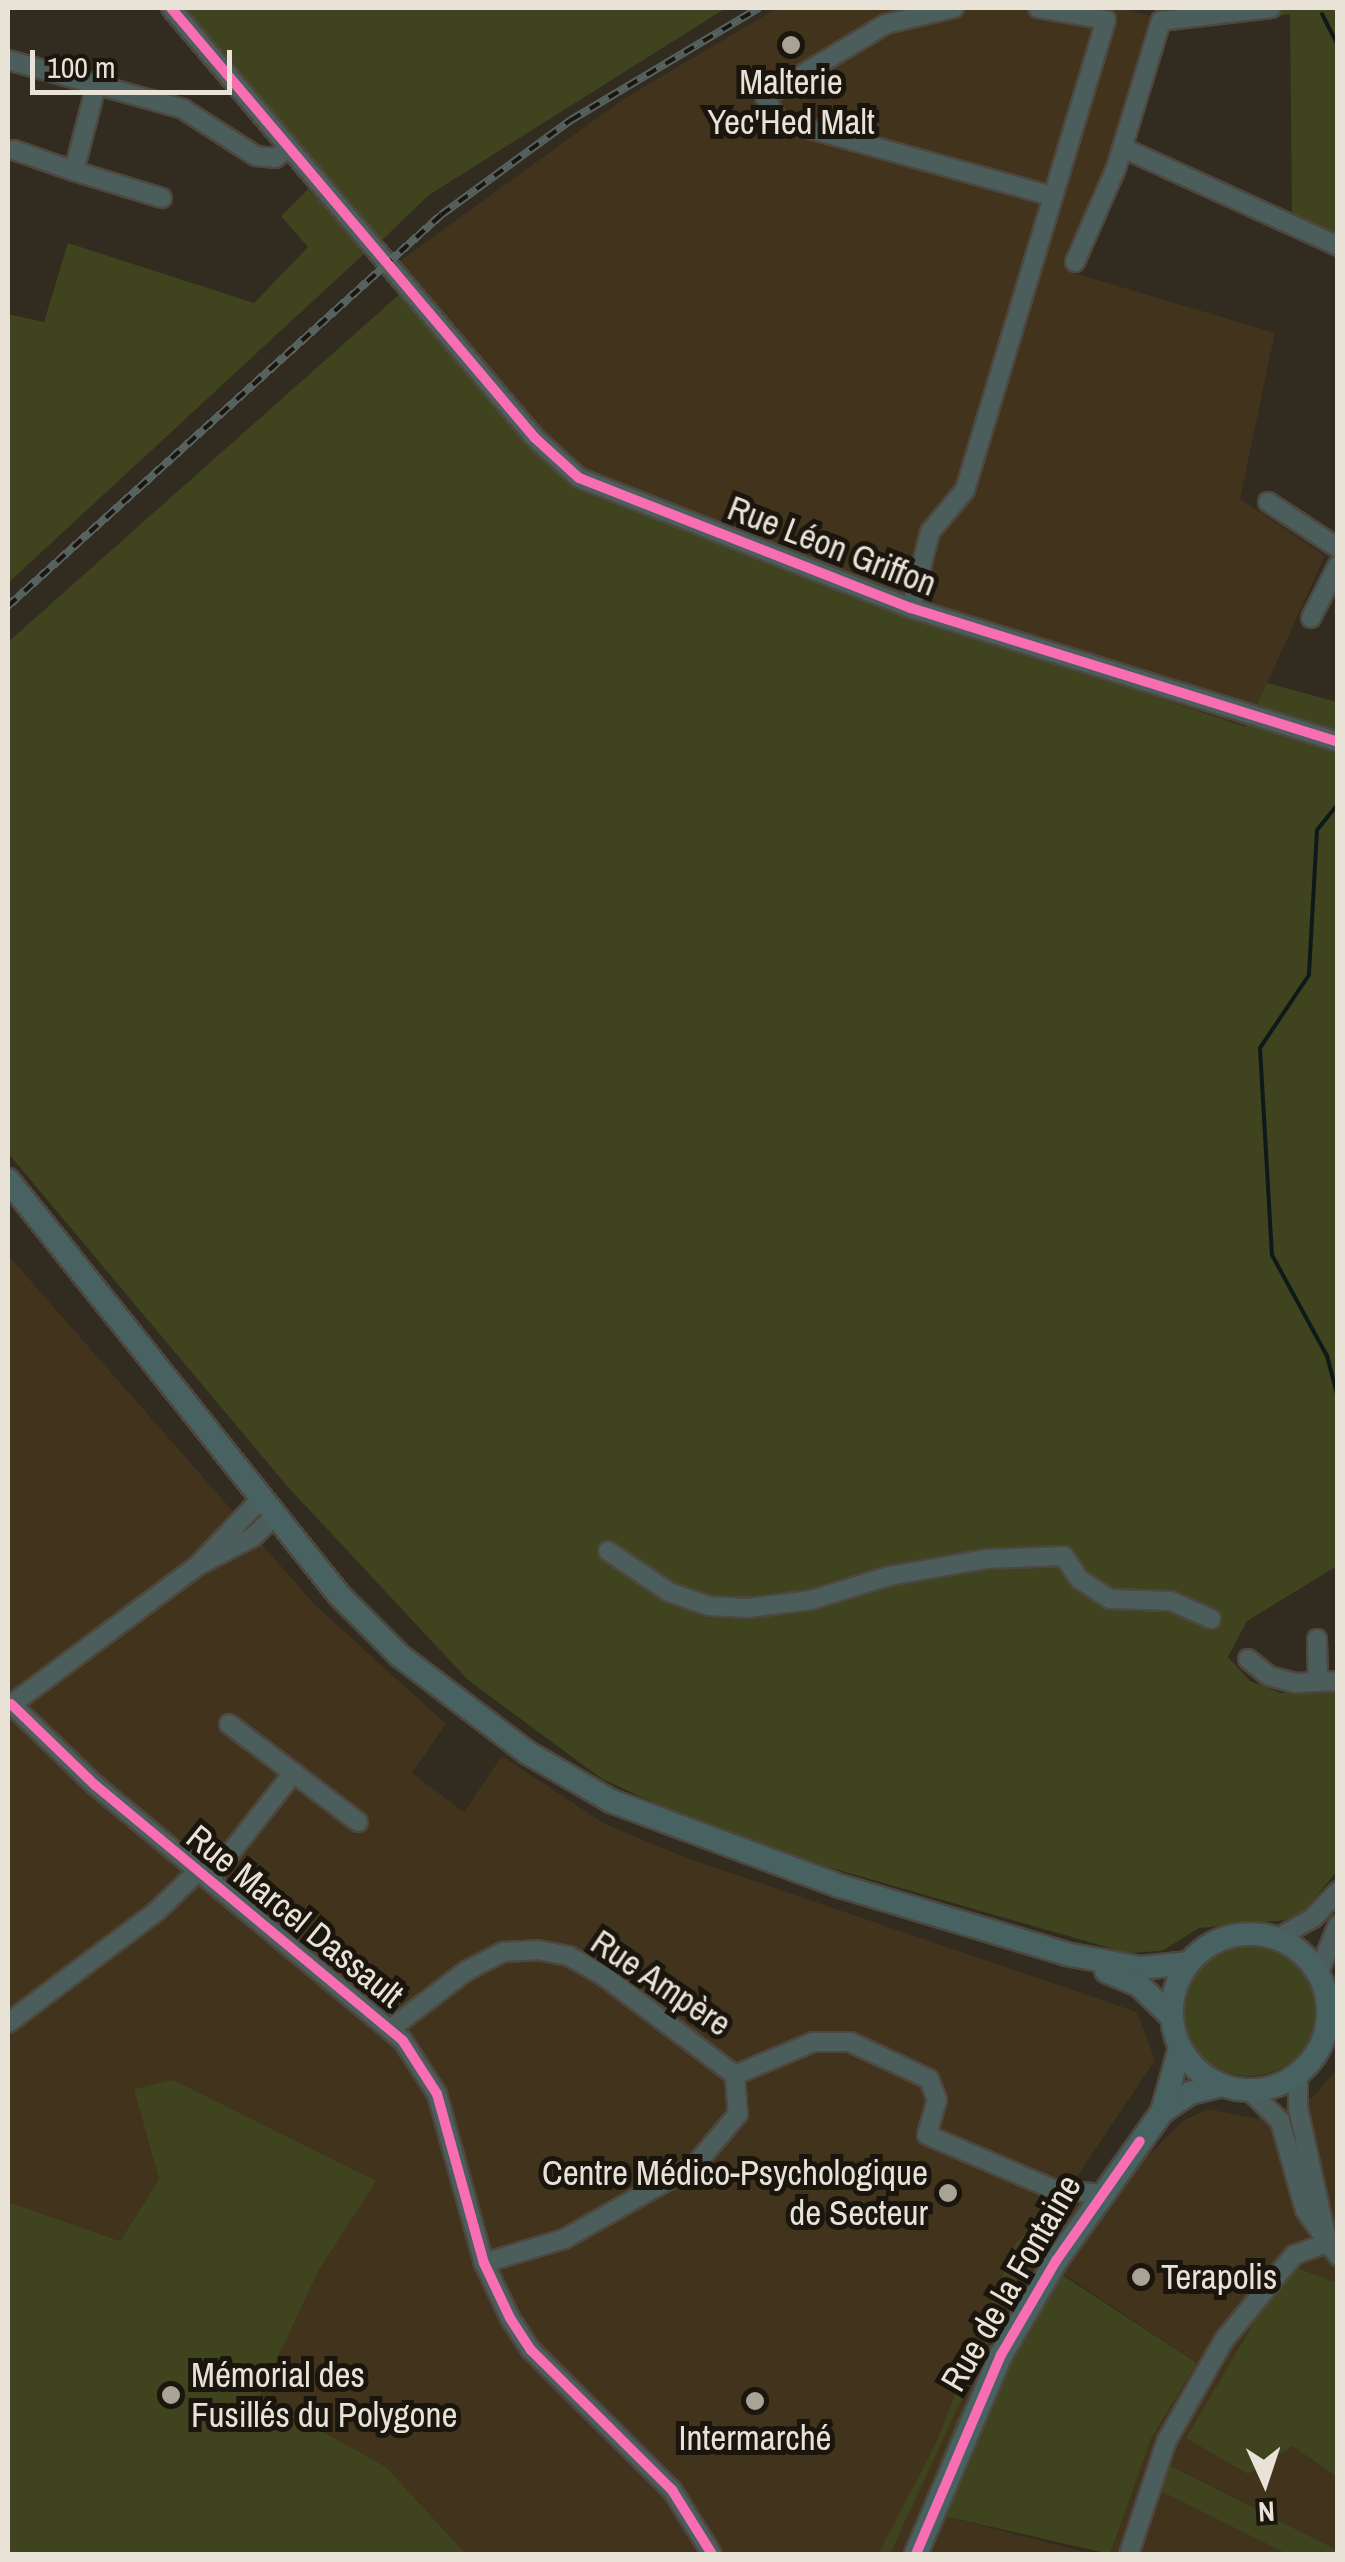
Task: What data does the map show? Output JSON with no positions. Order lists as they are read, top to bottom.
{
  "streets": {
    "main road": ["Rue de la Fontaine"],
    "street": ["Rue Léon Griffon", "Rue Marcel Dassault", "Rue Ampère"]
  },
  "crossings": [
    ["Rue Marcel Dassault", "Rue Ampère"],
    ["Rue Ampère", "Rue de la Fontaine"]
  ],
  "places": [
    "Malterie Yec'Hed Malt",
    "Centre Médico-Psychologique de Secteur",
    "Terapolis",
    "Mémorial des Fusillés du Polygone",
    "Intermarché"
  ],
  "scale_bar": "100 m",
  "north": "bottom"
}
